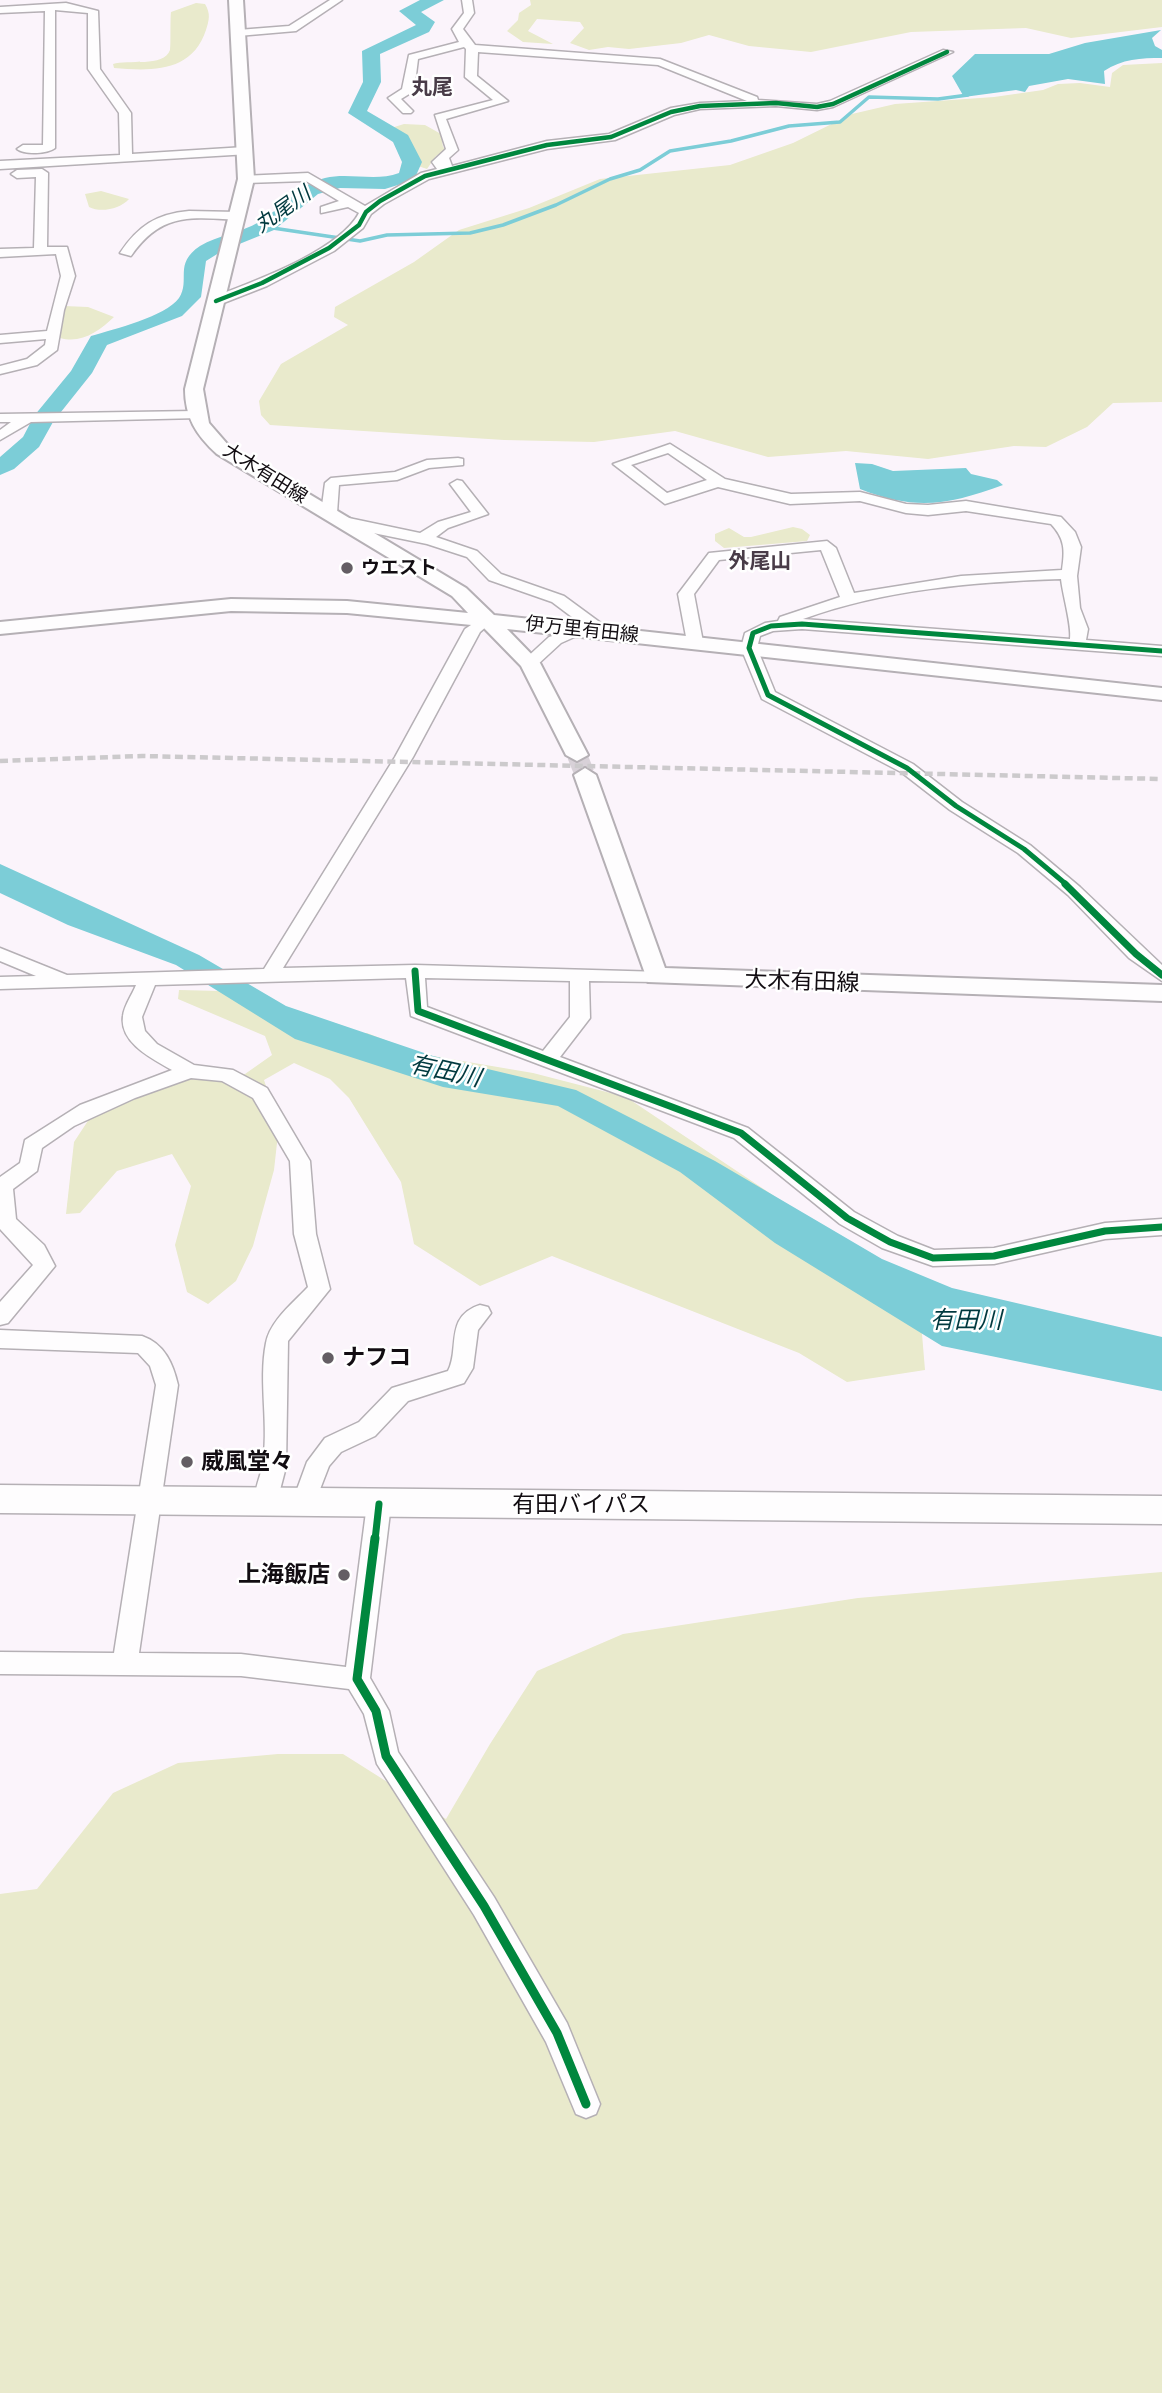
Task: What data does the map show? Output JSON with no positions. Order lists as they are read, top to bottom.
{
  "streets": {
    "highway": ["有田バイパス"],
    "main road": ["大木有田線", "伊万里有田線"]
  },
  "crossings": [
    ["大木有田線", "伊万里有田線"]
  ],
  "districts": ["丸尾", "外尾山"],
  "water": ["丸尾川", "有田川"],
  "places": [
    "ウエスト",
    "ナフコ",
    "威風堂々",
    "上海飯店"
  ]
}
